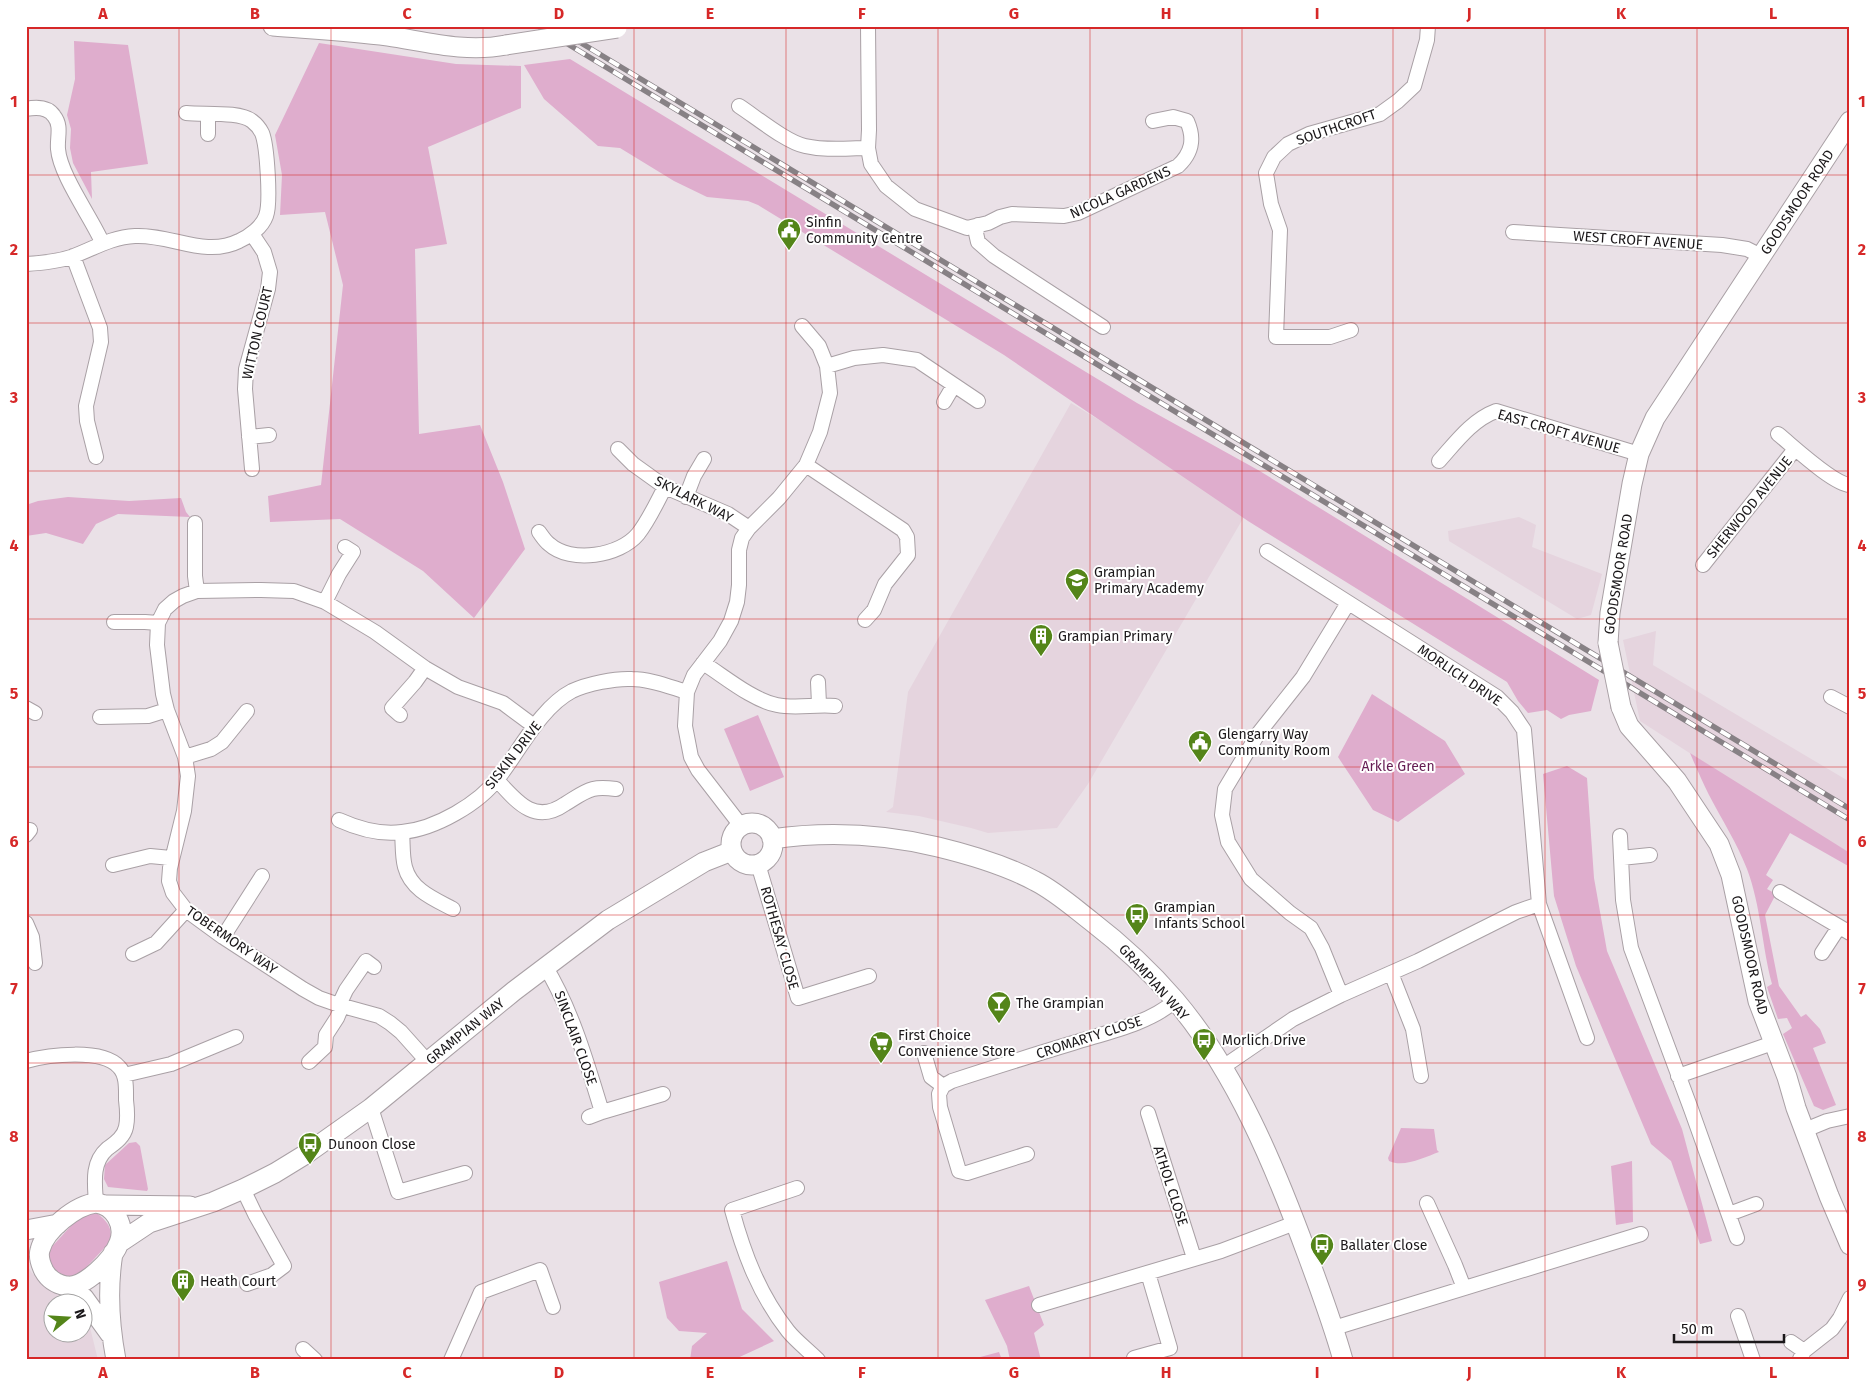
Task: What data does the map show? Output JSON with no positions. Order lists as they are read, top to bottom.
{
  "streets": {
    "street": [
      "SOUTHCROFT",
      "NICOLA GARDENS",
      "GOODSMOOR ROAD",
      "WEST CROFT AVENUE",
      "WITTON COURT",
      "EAST CROFT AVENUE",
      "SKYLARK WAY",
      "SHERWOOD AVENUE",
      "MORLICH DRIVE",
      "SISKIN DRIVE",
      "ROTHESAY CLOSE",
      "TOBERMORY WAY",
      "GRAMPIAN WAY",
      "CROMARTY CLOSE",
      "SINCLAIR CLOSE",
      "ATHOL CLOSE"
    ]
  },
  "crossings": [
    ["GOODSMOOR ROAD", "WEST CROFT AVENUE"],
    ["GOODSMOOR ROAD", "EAST CROFT AVENUE"],
    ["ROTHESAY CLOSE", "GRAMPIAN WAY"],
    ["TOBERMORY WAY", "GRAMPIAN WAY"],
    ["GRAMPIAN WAY", "CROMARTY CLOSE"],
    ["GRAMPIAN WAY", "SINCLAIR CLOSE"]
  ],
  "parks": ["Arkle Green"],
  "places": {
    "public building": ["Sinfin Community Centre", "Glengarry Way Community Room"],
    "school or university": ["Grampian Primary Academy"],
    "building": ["Grampian Primary", "Heath Court"],
    "bus stop": [
      "Grampian Infants School",
      "Morlich Drive",
      "Dunoon Close",
      "Ballater Close"
    ],
    "bar": ["The Grampian"],
    "supermarket": ["First Choice Convenience Store"]
  },
  "scale_bar": "50 m",
  "north": "right",
  "grid": {
    "columns": [
      "A",
      "B",
      "C",
      "D",
      "E",
      "F",
      "G",
      "H",
      "I",
      "J",
      "K",
      "L"
    ],
    "rows": [
      "1",
      "2",
      "3",
      "4",
      "5",
      "6",
      "7",
      "8",
      "9"
    ]
  }
}
